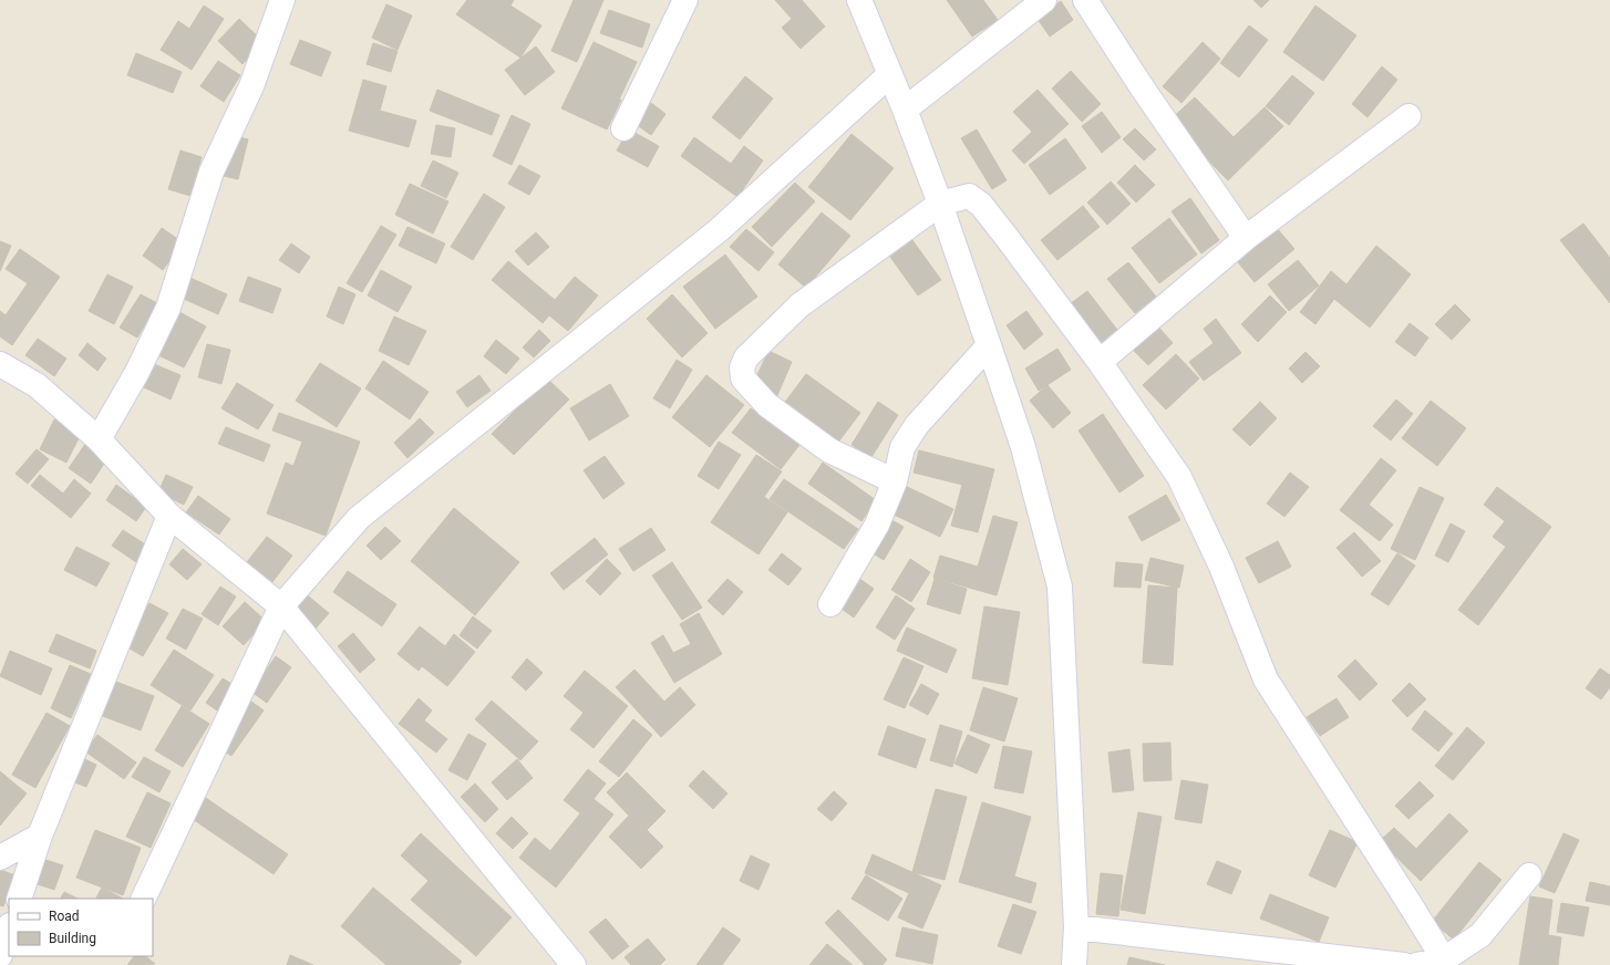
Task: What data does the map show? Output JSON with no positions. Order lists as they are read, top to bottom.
{
  "legend": ["Road", "Building"]
}
